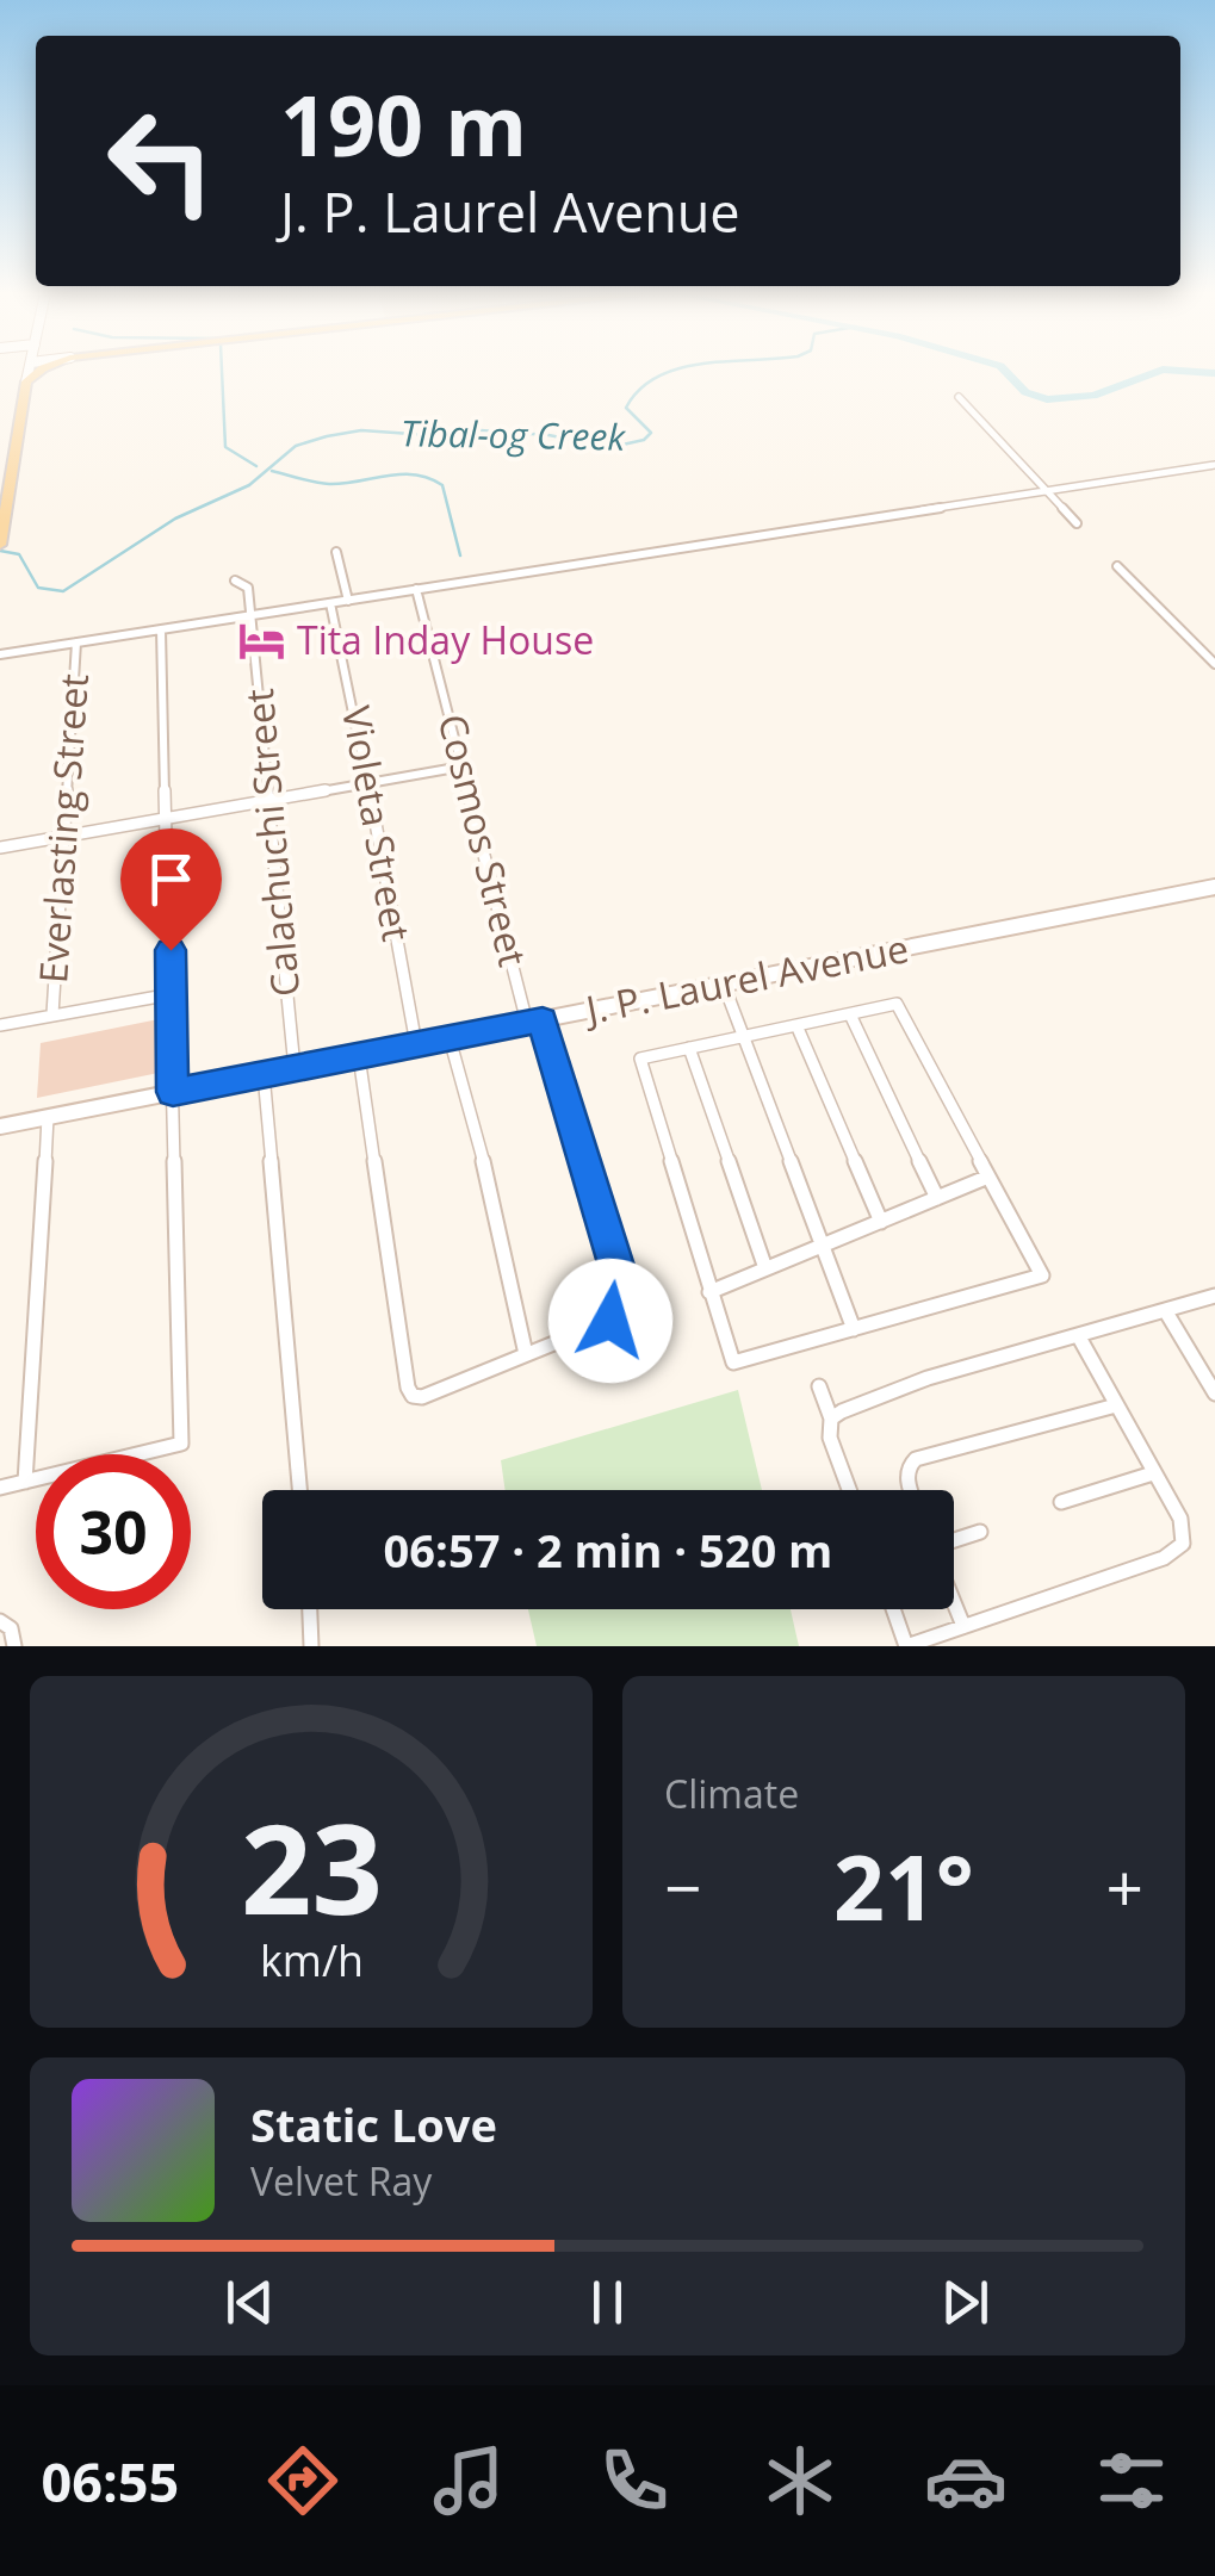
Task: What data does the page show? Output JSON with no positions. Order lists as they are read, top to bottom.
{
  "streets": {
    "street": [
      "Violeta Street",
      "Everlasting Street",
      "Cosmos Street",
      "Calachuchi Street",
      "J. P. Laurel Avenue"
    ]
  },
  "crossings": [
    ["Violeta Street", "J. P. Laurel Avenue"],
    ["Cosmos Street", "J. P. Laurel Avenue"],
    ["Calachuchi Street", "J. P. Laurel Avenue"]
  ],
  "water": ["Tibal-og Creek"],
  "places": {
    "hotel": ["Tita Inday House"]
  },
  "page": {
    "turn": ["190 m", "J. P. Laurel Avenue"],
    "limit": "30",
    "trip": "06:57 · 2 min · 520 m",
    "tile": "Climate",
    "heat": ["−", "21°", "+"],
    "song": ["Static Love", "Velvet Ray"],
    "tabs": "06:55",
    "gauge": ["23", "km/h"]
  }
}
